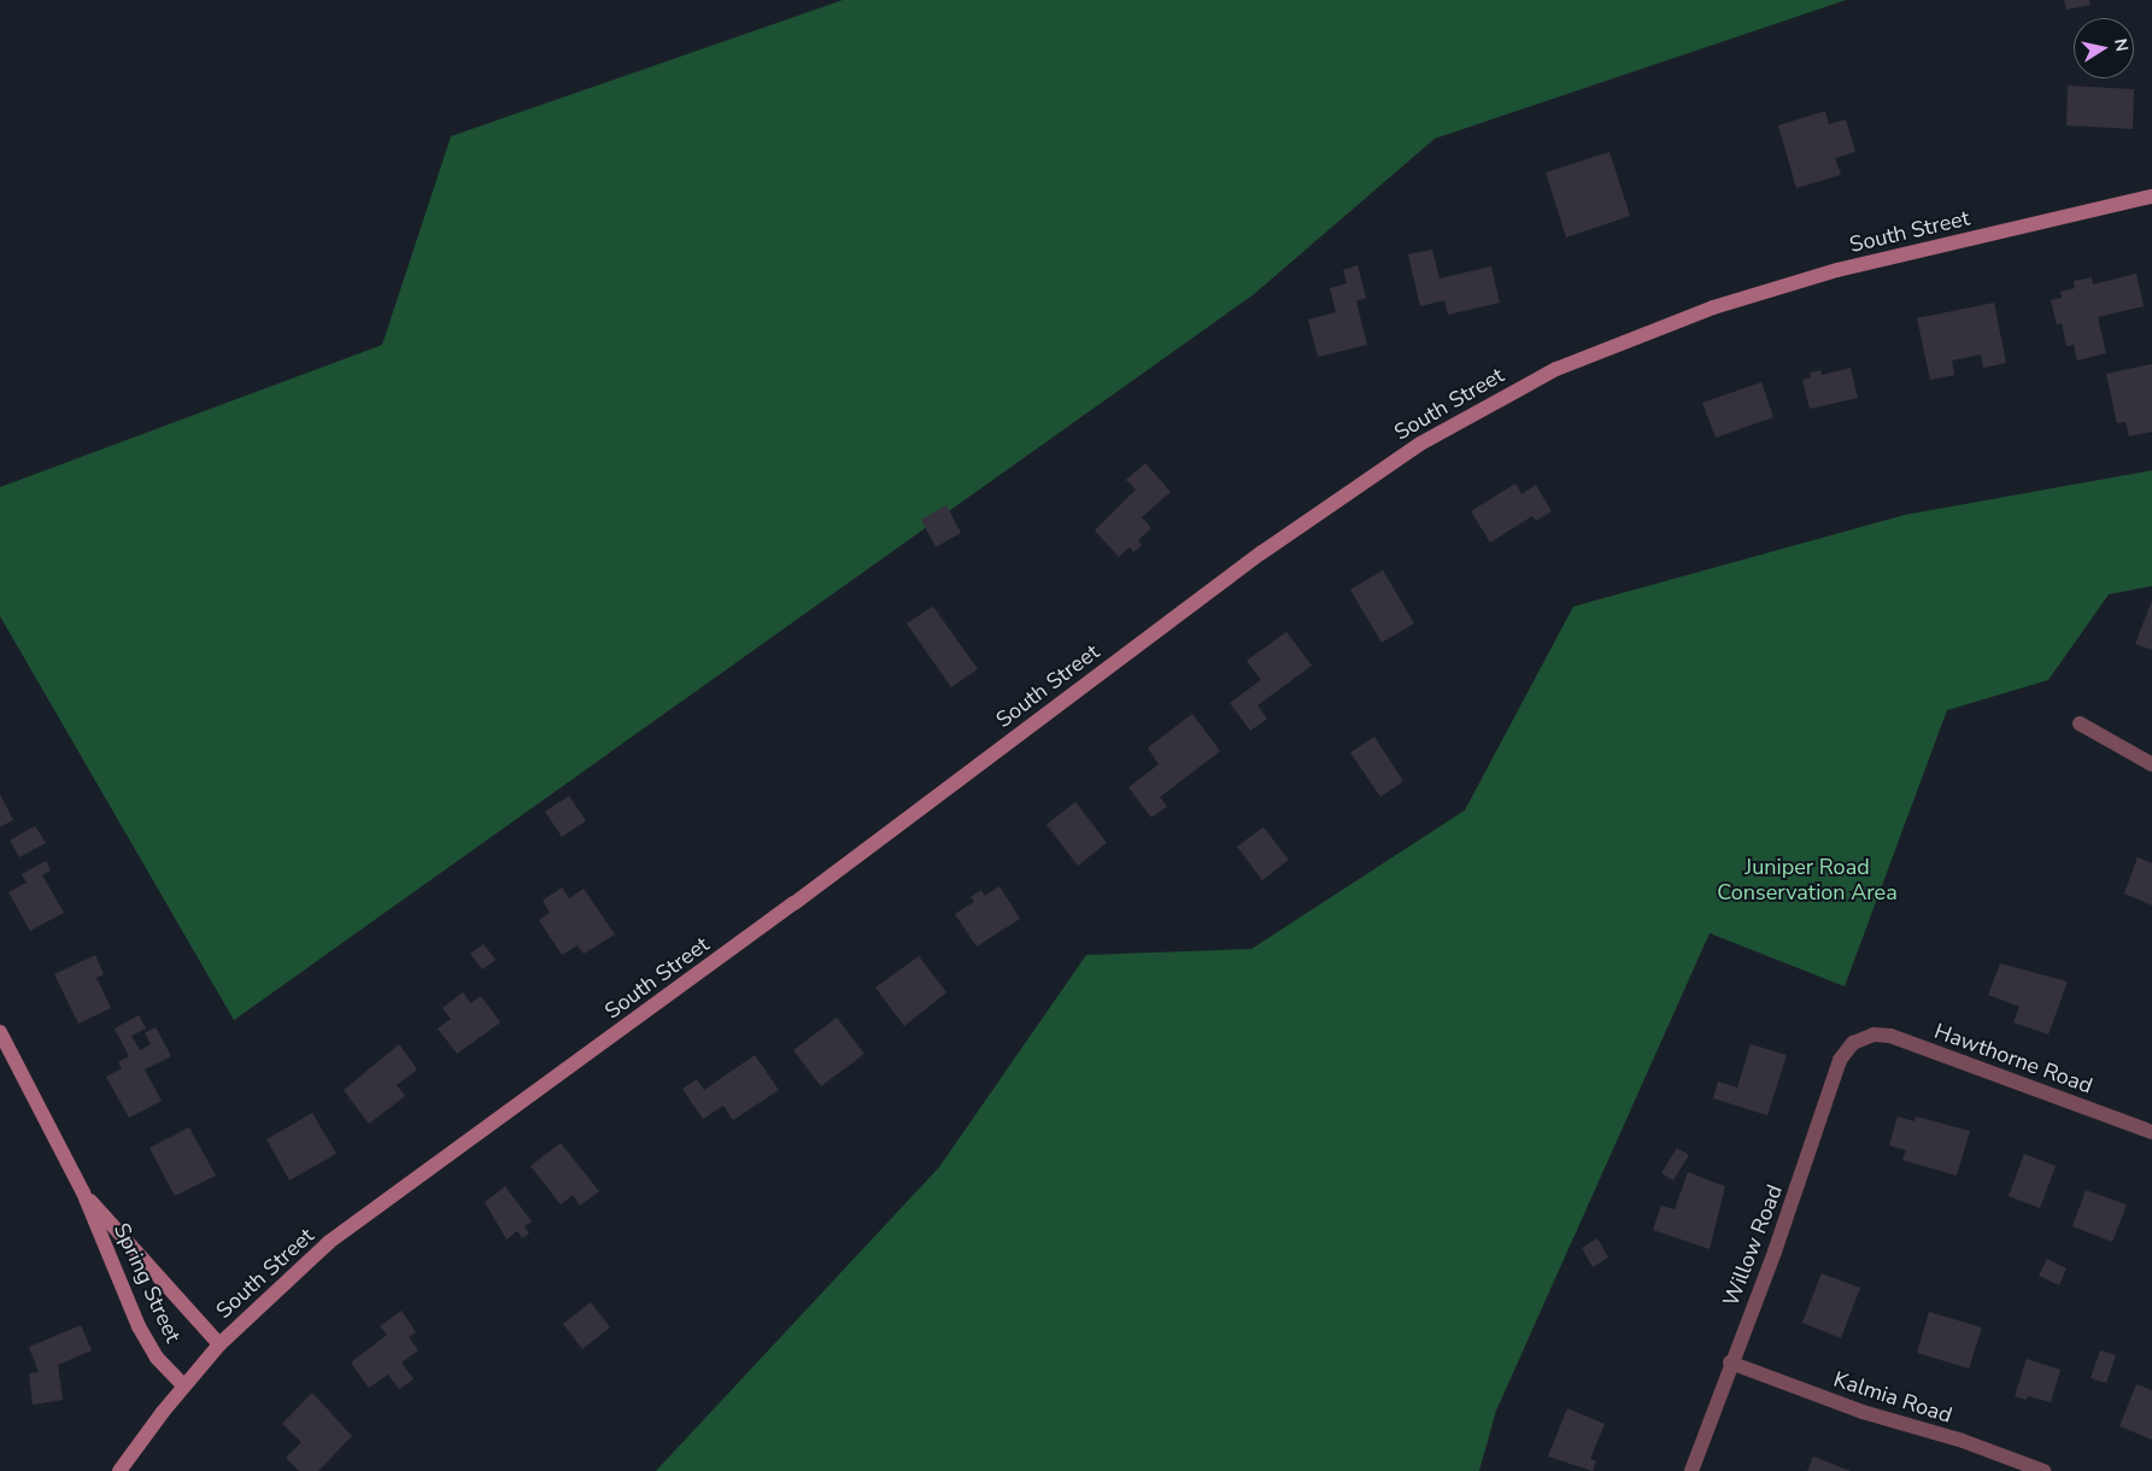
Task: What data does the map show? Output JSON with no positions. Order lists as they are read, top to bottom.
{
  "streets": {
    "main road": ["South Street", "Spring Street"],
    "street": ["Hawthorne Road", "Willow Road", "Kalmia Road"]
  },
  "crossings": [
    ["South Street", "Spring Street"],
    ["Hawthorne Road", "Willow Road"],
    ["Willow Road", "Kalmia Road"]
  ],
  "parks": ["Juniper Road Conservation Area"],
  "north": "right"
}
